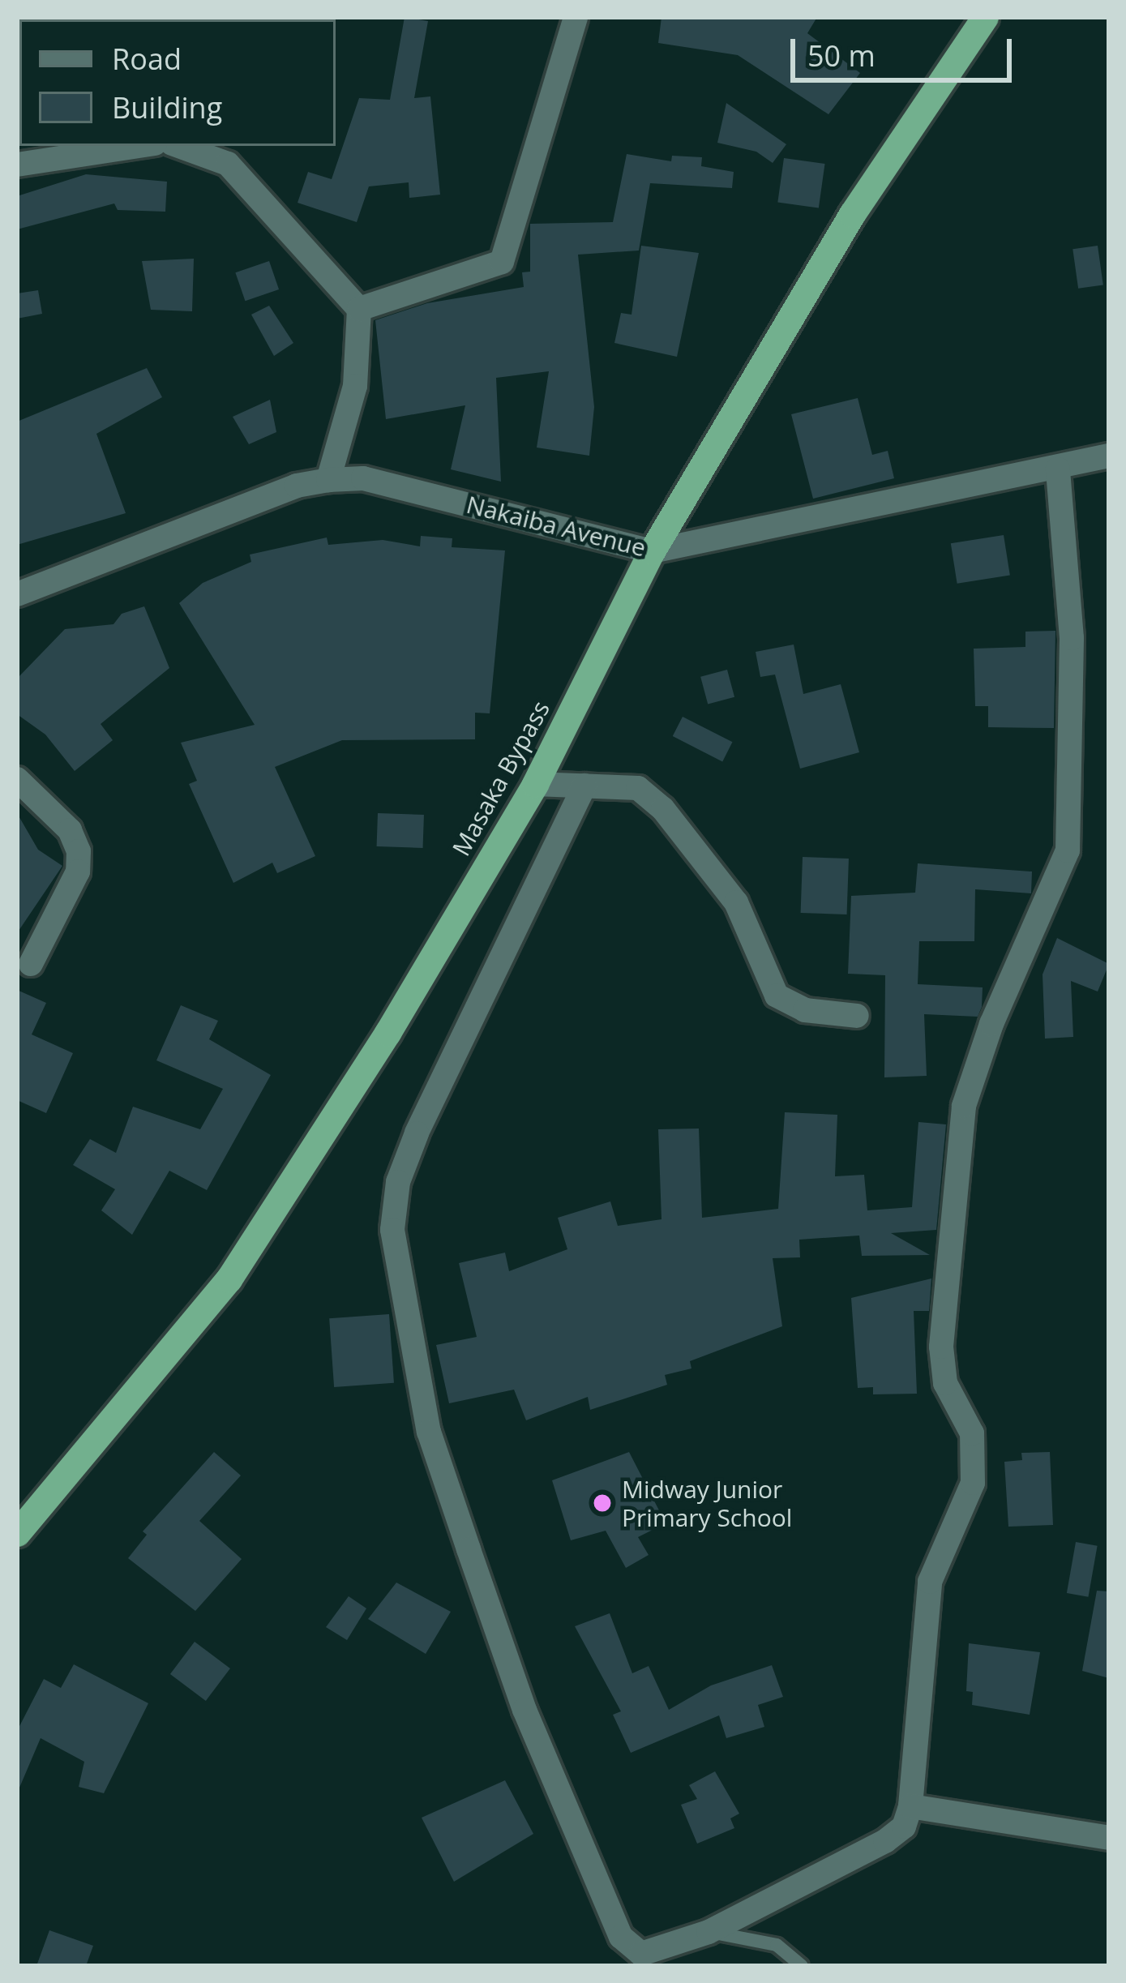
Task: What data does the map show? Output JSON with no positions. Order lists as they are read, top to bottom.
{
  "streets": {
    "highway": ["Masaka Bypass"],
    "street": ["Nakaiba Avenue"]
  },
  "crossings": [
    ["Nakaiba Avenue", "Masaka Bypass"]
  ],
  "places": ["Midway Junior Primary School"],
  "legend": ["Road", "Building"],
  "scale_bar": "50 m"
}
